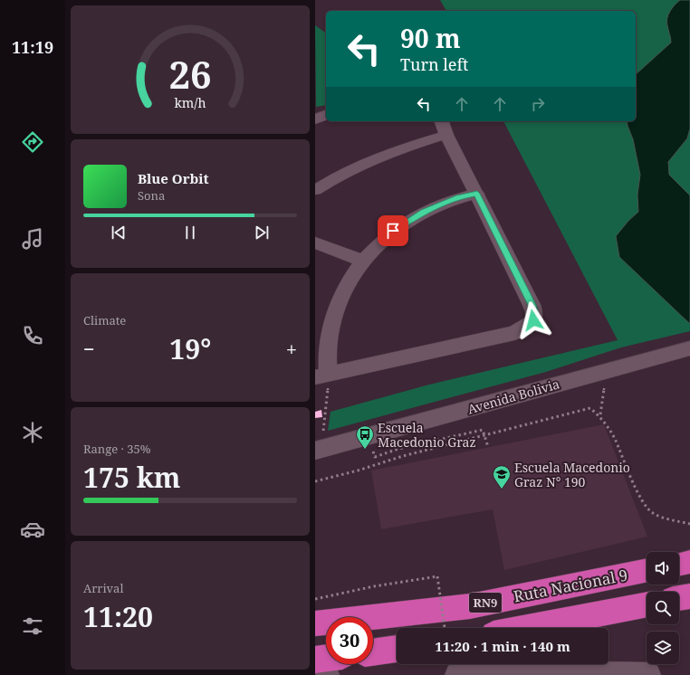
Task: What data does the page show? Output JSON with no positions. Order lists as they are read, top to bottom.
{
  "streets": {
    "highway": ["Ruta Nacional 9", "RN9"],
    "street": ["Avenida Bolivia"]
  },
  "places": {
    "bus stop": ["Escuela Macedonio Graz"],
    "school or university": ["Escuela Macedonio Graz N° 190"]
  },
  "page": {
    "tabs": "11:19",
    "turn": ["90 m", "Turn left"],
    "song": ["Blue Orbit", "Sona"],
    "tile": [
      "Climate",
      ["Range · 35%", "175 km"],
      ["Arrival", "11:20"]
    ],
    "heat": ["−", "19°", "+"],
    "limit": "30",
    "trip": "11:20 · 1 min · 140 m",
    "gauge": ["26", "km/h"]
  }
}
